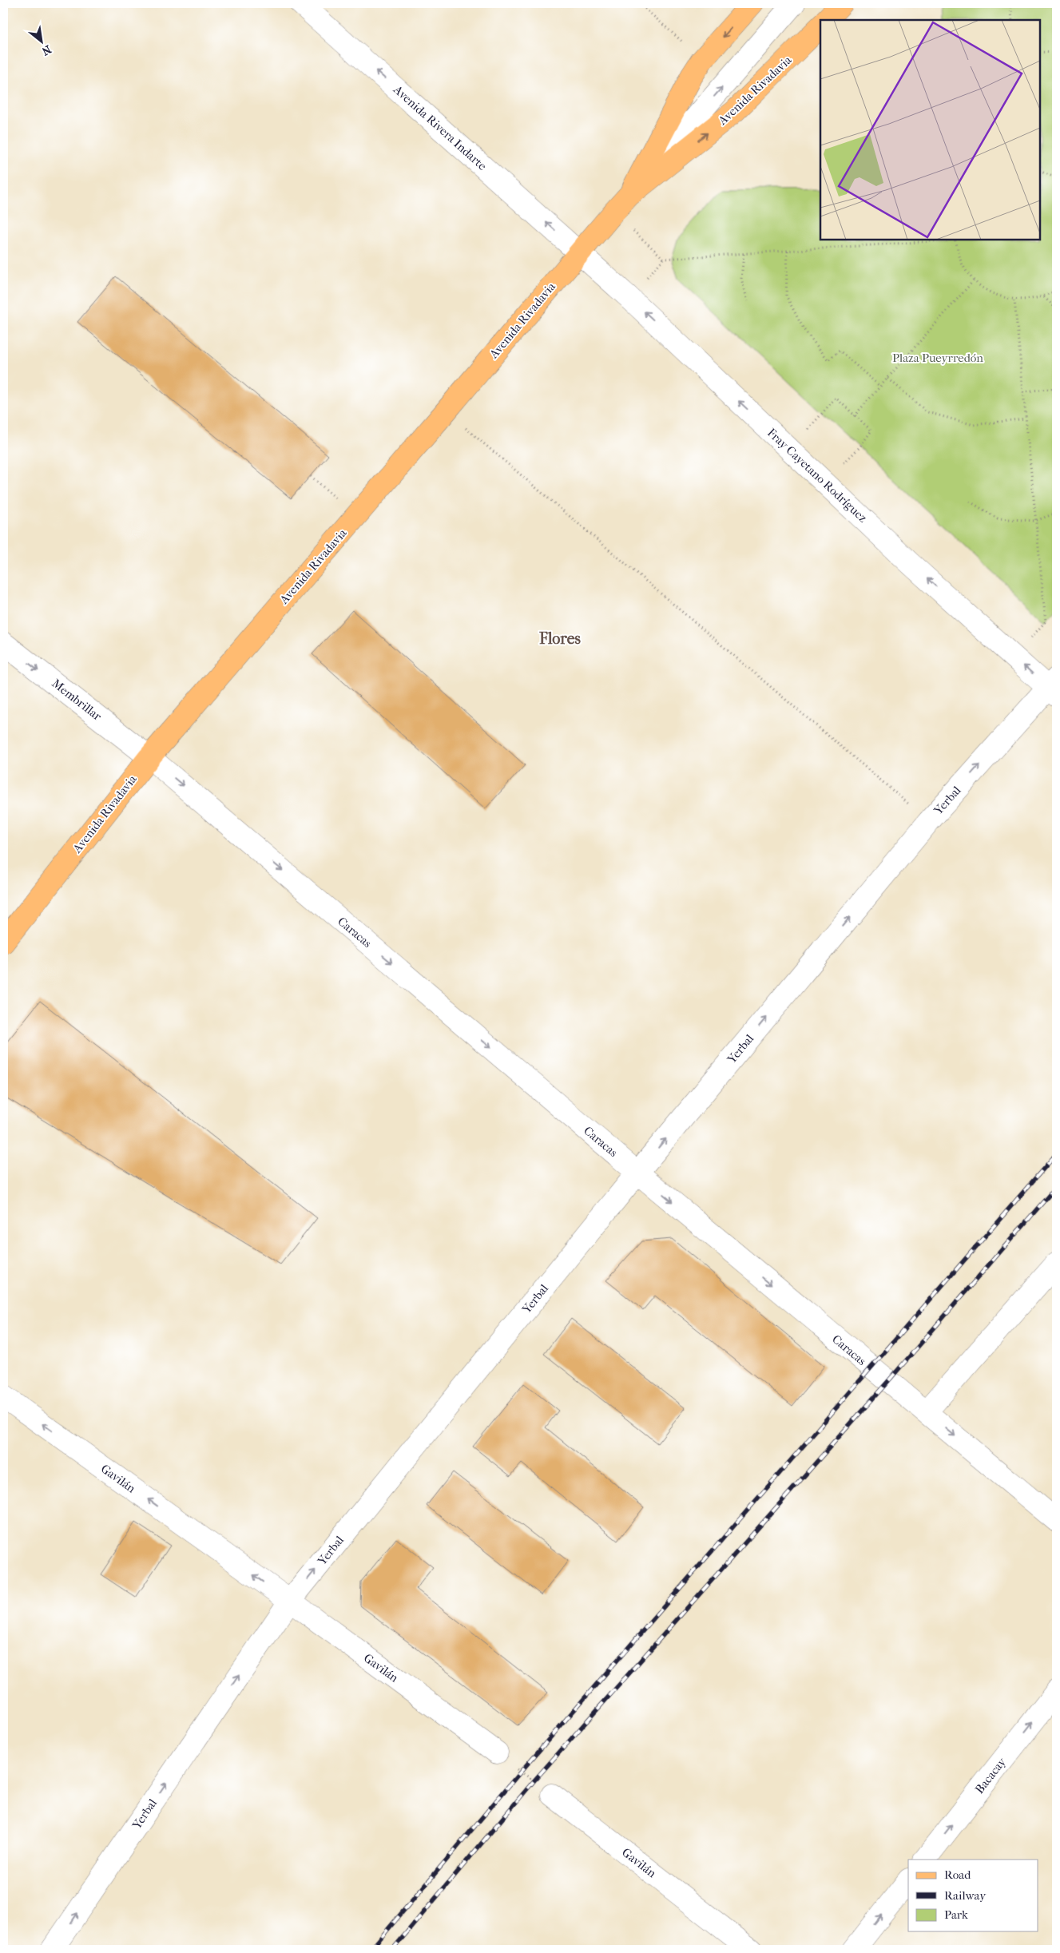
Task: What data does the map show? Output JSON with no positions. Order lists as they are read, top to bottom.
{
  "streets": {
    "main road": ["Avenida Rivadavia"],
    "street": [
      "Avenida Rivera Indarte",
      "Fray Cayetano Rodríguez",
      "Membrillar",
      "Yerbal",
      "Caracas",
      "Gavilán",
      "Bacacay"
    ]
  },
  "crossings": [
    ["Avenida Rivadavia", "Avenida Rivera Indarte"],
    ["Avenida Rivadavia", "Fray Cayetano Rodríguez"],
    ["Avenida Rivadavia", "Membrillar"],
    ["Avenida Rivadavia", "Caracas"],
    ["Avenida Rivera Indarte", "Fray Cayetano Rodríguez"],
    ["Fray Cayetano Rodríguez", "Yerbal"],
    ["Membrillar", "Caracas"],
    ["Yerbal", "Caracas"],
    ["Yerbal", "Gavilán"]
  ],
  "one_way": [
    "Avenida Rivera Indarte",
    "Fray Cayetano Rodríguez",
    "Membrillar",
    "Yerbal",
    "Caracas",
    "Gavilán",
    "Bacacay"
  ],
  "districts": ["Flores"],
  "parks": ["Plaza Pueyrredón"],
  "legend": ["Road", "Railway", "Park"],
  "north": "bottom right"
}
